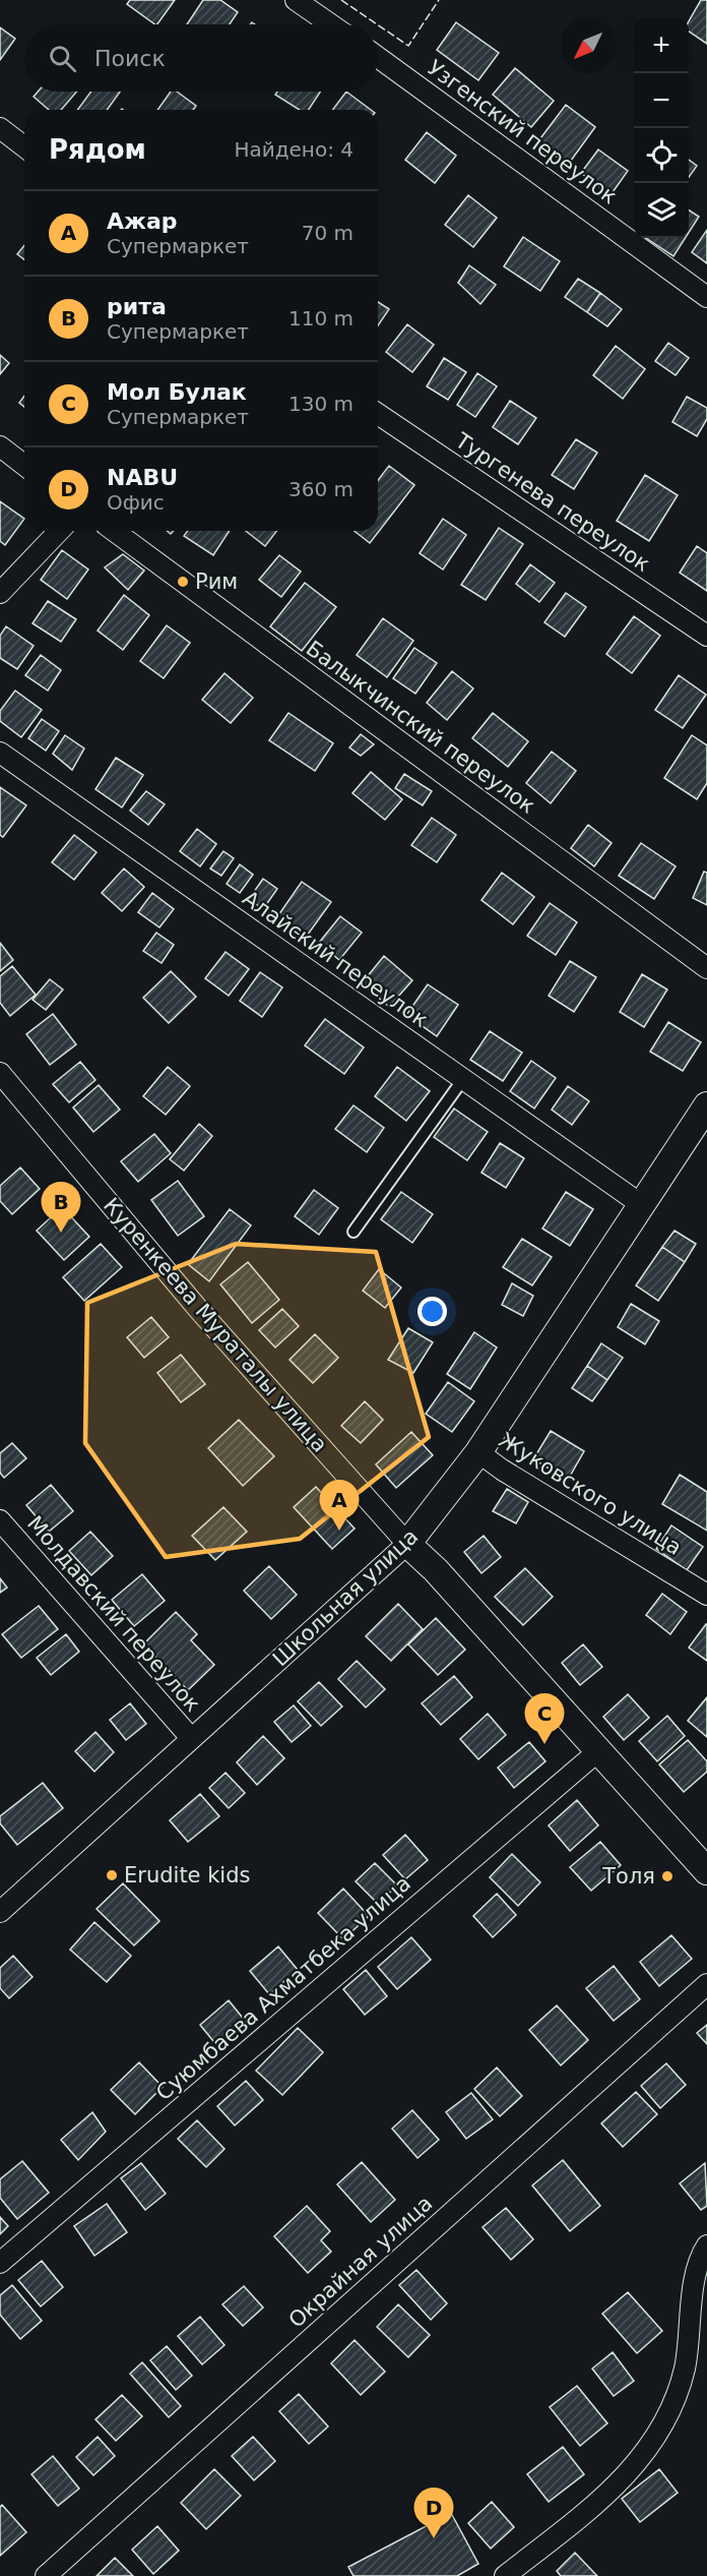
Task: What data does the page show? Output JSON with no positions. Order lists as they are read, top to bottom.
{
  "streets": {
    "street": [
      "Узгенский переулок",
      "Тургенева переулок",
      "Балыкчинский переулок",
      "Алайский переулок",
      "Куренкеева Мураталы улица",
      "Жуковского улица",
      "Школьная улица",
      "Молдавский переулок",
      "Суюмбаева Ахматбека улица",
      "Окрайная улица"
    ]
  },
  "crossings": [
    ["Алайский переулок", "Школьная улица"],
    ["Куренкеева Мураталы улица", "Школьная улица"],
    ["Куренкеева Мураталы улица", "Суюмбаева Ахматбека улица"],
    ["Жуковского улица", "Школьная улица"],
    ["Школьная улица", "Молдавский переулок"]
  ],
  "places": ["Рим", "Erudite kids", "Толя"],
  "north": "bottom left",
  "page": {
    "map_buttons": ["+", "−"],
    "search": "Поиск",
    "heading": ["Рядом", "Найдено: 4"],
    "list": [
      {
        "mark": "A",
        "name": "Ажар",
        "note": "Супермаркет",
        "value": "70 m"
      },
      {
        "mark": "B",
        "name": "рита",
        "note": "Супермаркет",
        "value": "110 m"
      },
      {
        "mark": "C",
        "name": "Мол Булак",
        "note": "Супермаркет",
        "value": "130 m"
      },
      {
        "mark": "D",
        "name": "NABU",
        "note": "Офис",
        "value": "360 m"
      }
    ],
    "pins": [
      "B",
      "A",
      "C",
      "D"
    ]
  }
}
